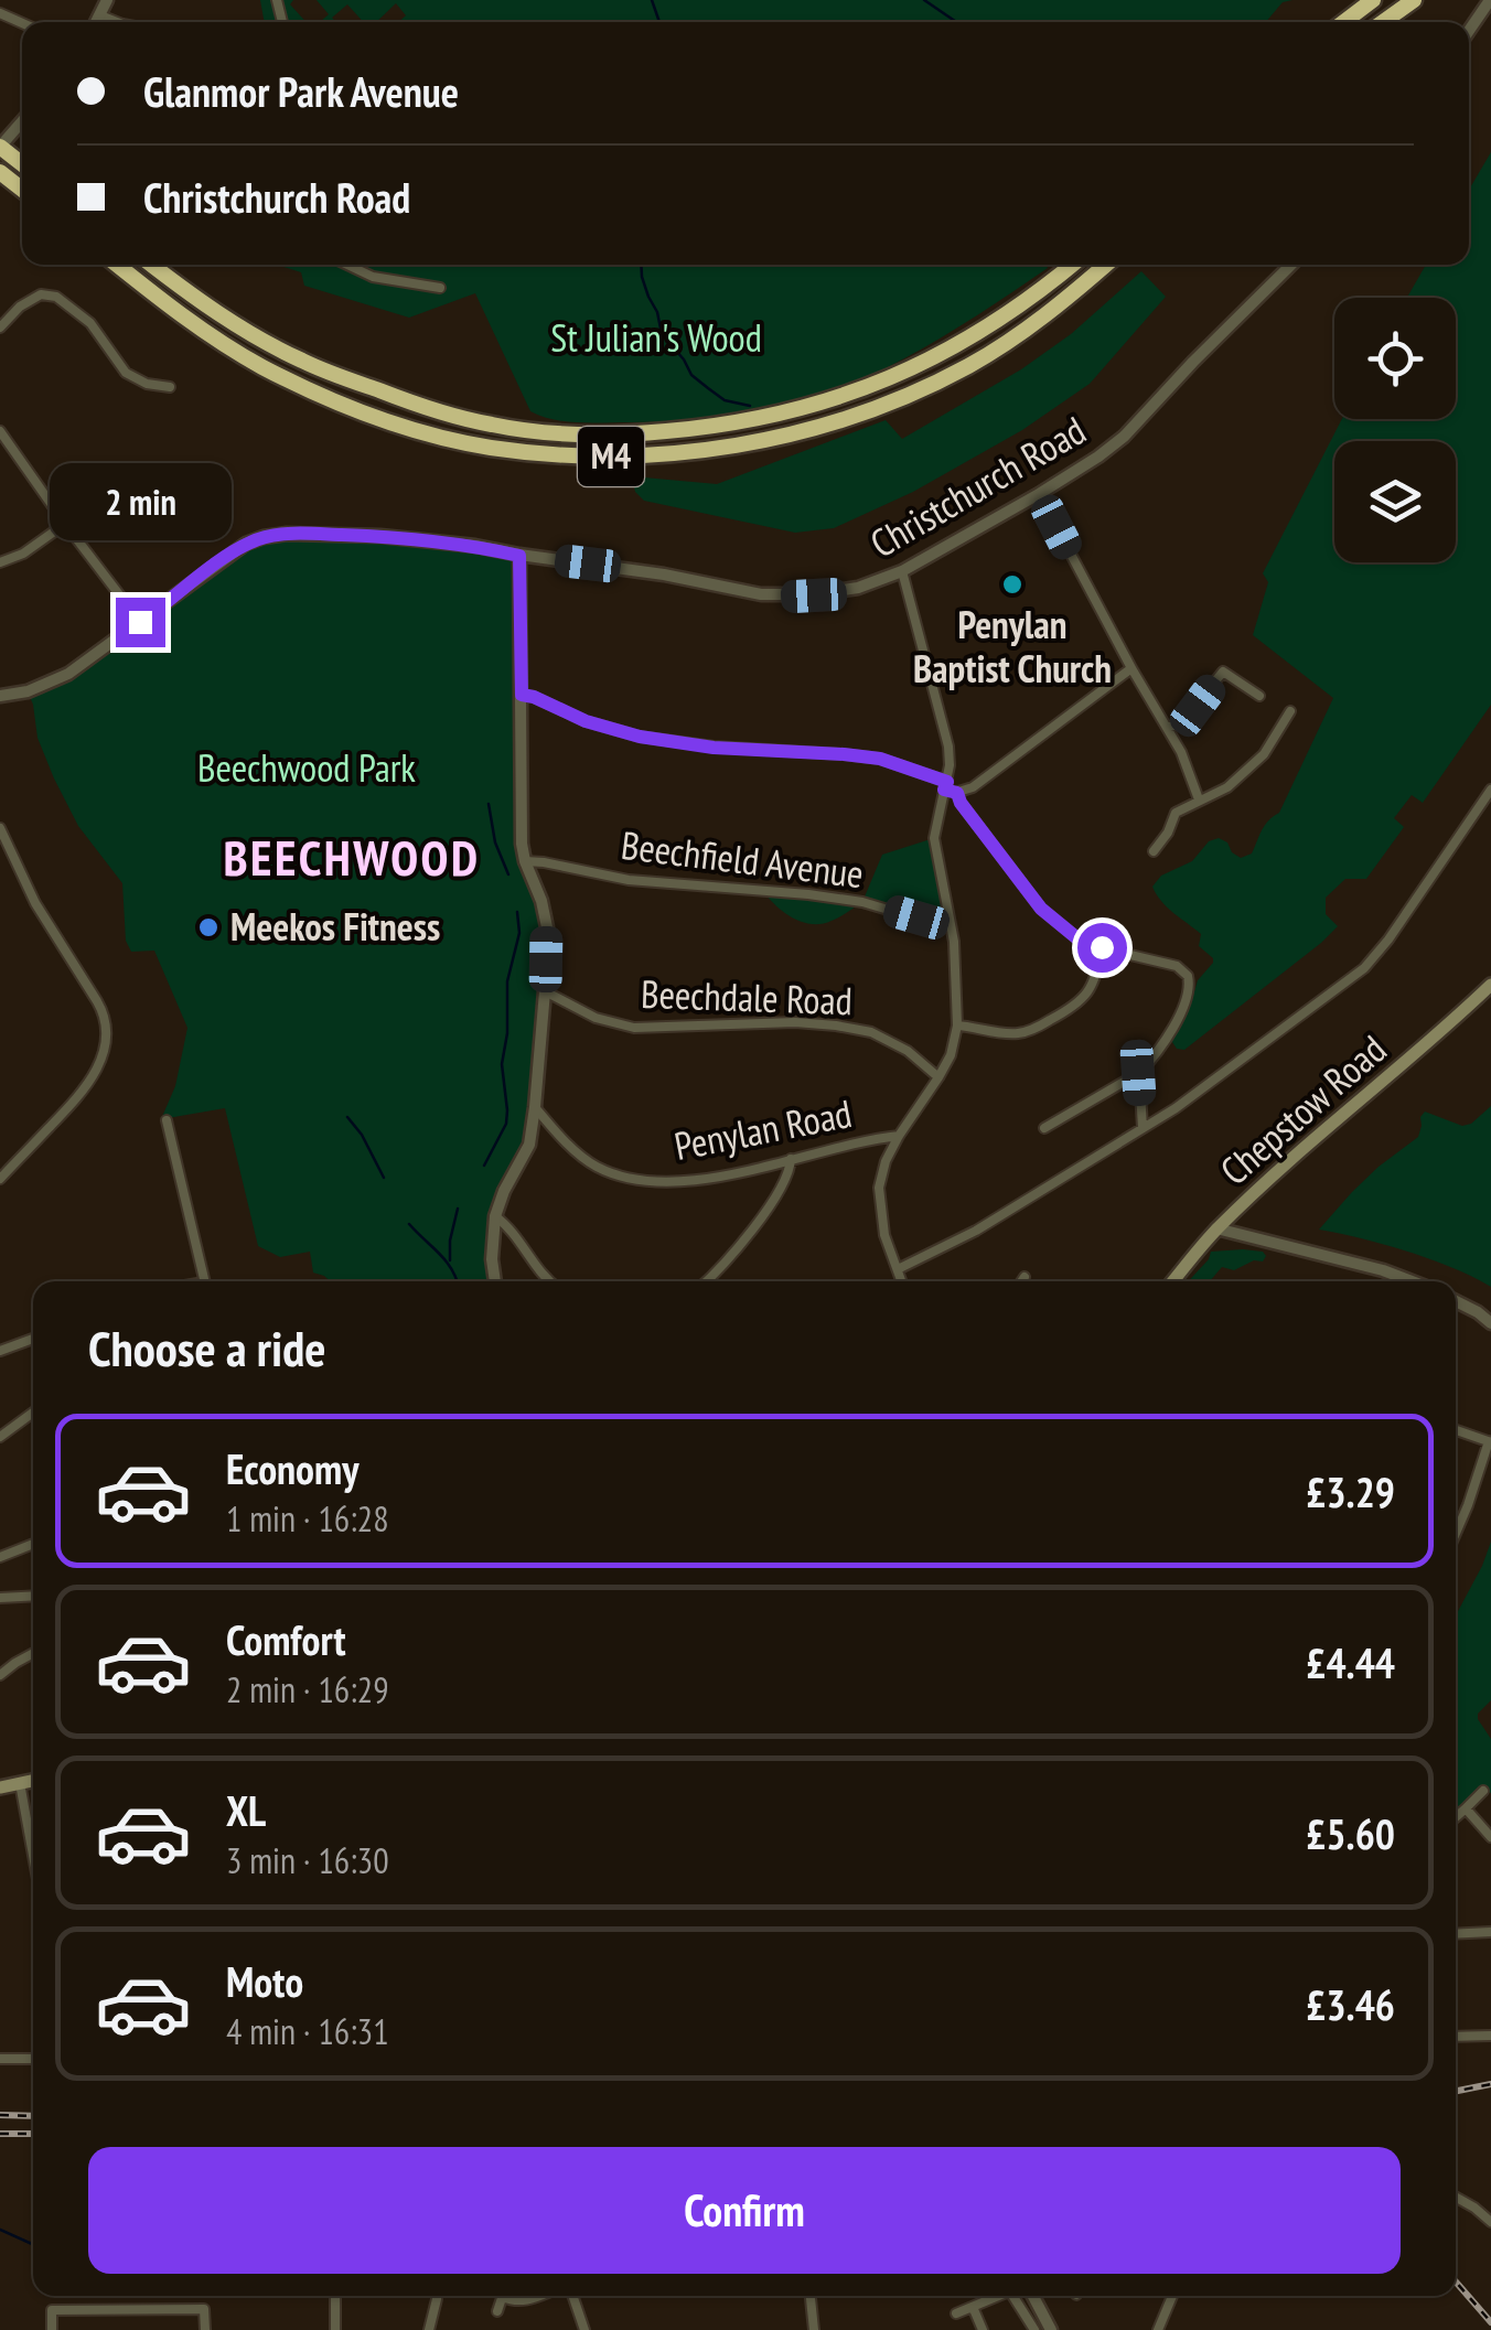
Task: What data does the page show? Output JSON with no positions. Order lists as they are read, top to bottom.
{
  "streets": {
    "highway": ["M4"],
    "main road": ["Chepstow Road"],
    "street": [
      "Christchurch Road",
      "Beechfield Avenue",
      "Beechdale Road",
      "Penylan Road"
    ]
  },
  "districts": ["BEECHWOOD"],
  "parks": ["St Julian's Wood", "Beechwood Park"],
  "places": ["Penylan Baptist Church", "Meekos Fitness"],
  "page": {
    "banner": ["Glanmor Park Avenue", "Christchurch Road"],
    "bubble": "2 min",
    "heading": "Choose a ride",
    "list": [
      {
        "name": "Economy",
        "note": "1 min · 16:28",
        "value": "£3.29"
      },
      {
        "name": "Comfort",
        "note": "2 min · 16:29",
        "value": "£4.44"
      },
      {
        "name": "XL",
        "note": "3 min · 16:30",
        "value": "£5.60"
      },
      {
        "name": "Moto",
        "note": "4 min · 16:31",
        "value": "£3.46"
      }
    ],
    "buttons": "Confirm"
  }
}
